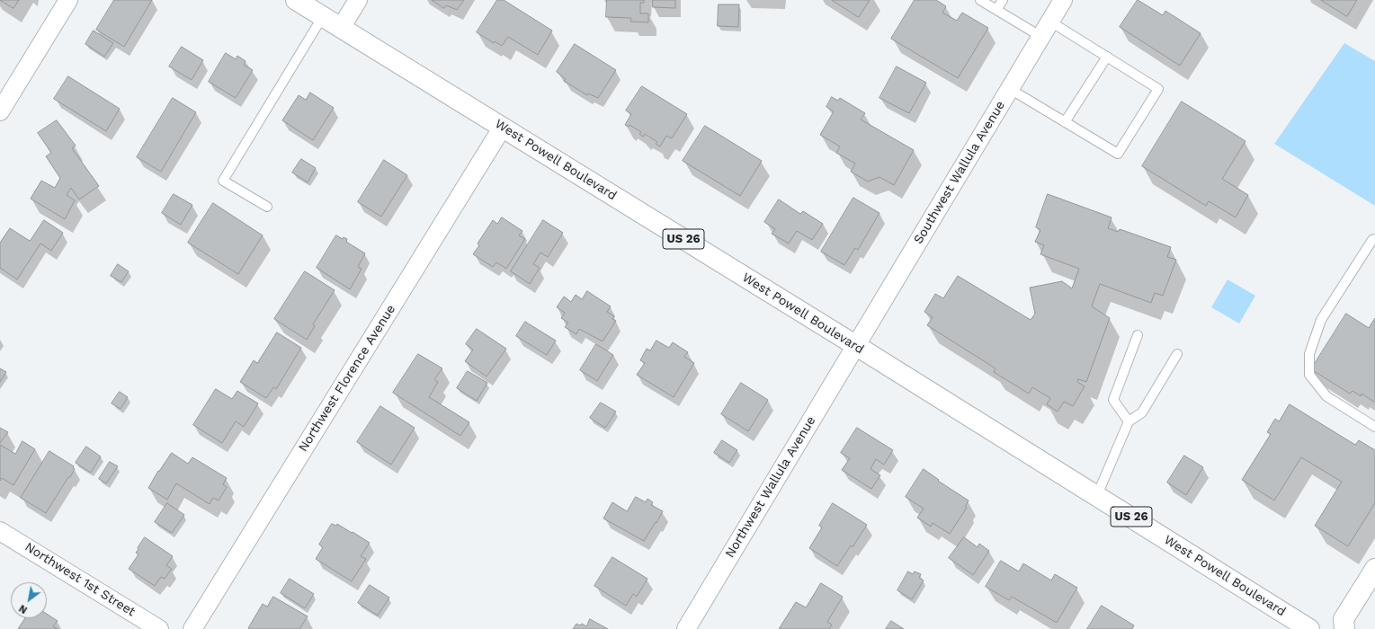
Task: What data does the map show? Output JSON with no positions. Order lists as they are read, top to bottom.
{
  "streets": {
    "main road": ["West Powell Boulevard", "US 26"],
    "street": [
      "Southwest Wallula Avenue",
      "Northwest Florence Avenue",
      "Northwest Wallula Avenue",
      "Northwest 1st Street"
    ]
  },
  "crossings": [
    ["West Powell Boulevard", "Southwest Wallula Avenue"],
    ["West Powell Boulevard", "Northwest Florence Avenue"],
    ["West Powell Boulevard", "Northwest Wallula Avenue"],
    ["Southwest Wallula Avenue", "Northwest Wallula Avenue"]
  ],
  "north": "bottom left"
}
